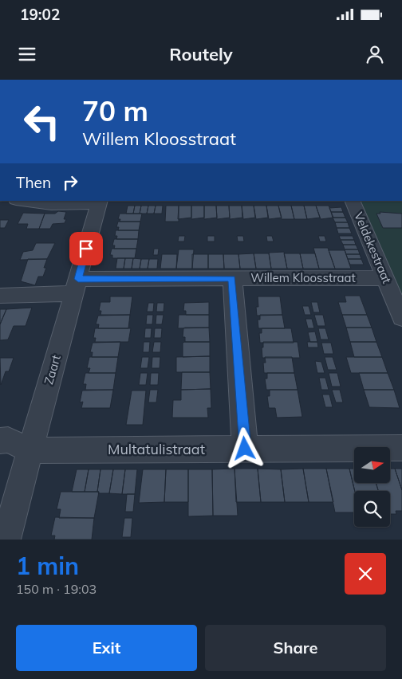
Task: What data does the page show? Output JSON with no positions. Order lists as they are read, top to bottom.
{
  "streets": {
    "street": [
      "Veldekestraat",
      "Willem Kloosstraat",
      "Zaart",
      "Multatulistraat"
    ]
  },
  "crossings": [
    ["Veldekestraat", "Willem Kloosstraat"],
    ["Willem Kloosstraat", "Zaart"],
    ["Zaart", "Multatulistraat"]
  ],
  "north": "right",
  "page": {
    "status": "19:02",
    "header": "Routely",
    "turn": ["70 m", "Willem Kloosstraat"],
    "then": "Then",
    "heading": ["1 min", "150 m · 19:03"],
    "buttons": ["Exit", "Share"]
  }
}
